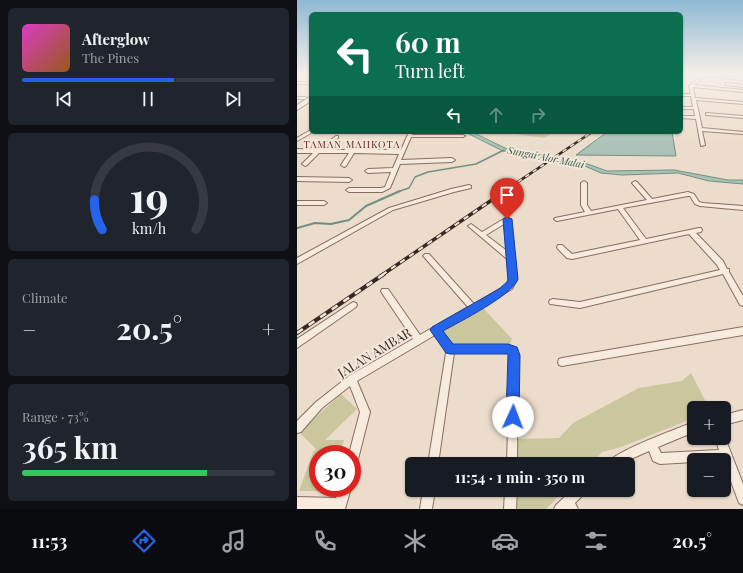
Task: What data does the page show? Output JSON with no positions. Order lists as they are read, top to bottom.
{
  "streets": {
    "street": ["JALAN AMBAR"]
  },
  "districts": ["TAMAN MAHKOTA"],
  "water": ["Sungai Alor Malai"],
  "page": {
    "turn": ["60 m", "Turn left"],
    "song": ["Afterglow", "The Pines"],
    "tile": [
      "Climate",
      ["Range · 73%", "365 km"]
    ],
    "heat": ["−", "20.5°", "+"],
    "map_buttons": ["+", "−"],
    "limit": "30",
    "trip": "11:54 · 1 min · 350 m",
    "tabs": ["11:53", "20.5°"],
    "gauge": ["19", "km/h"]
  }
}
